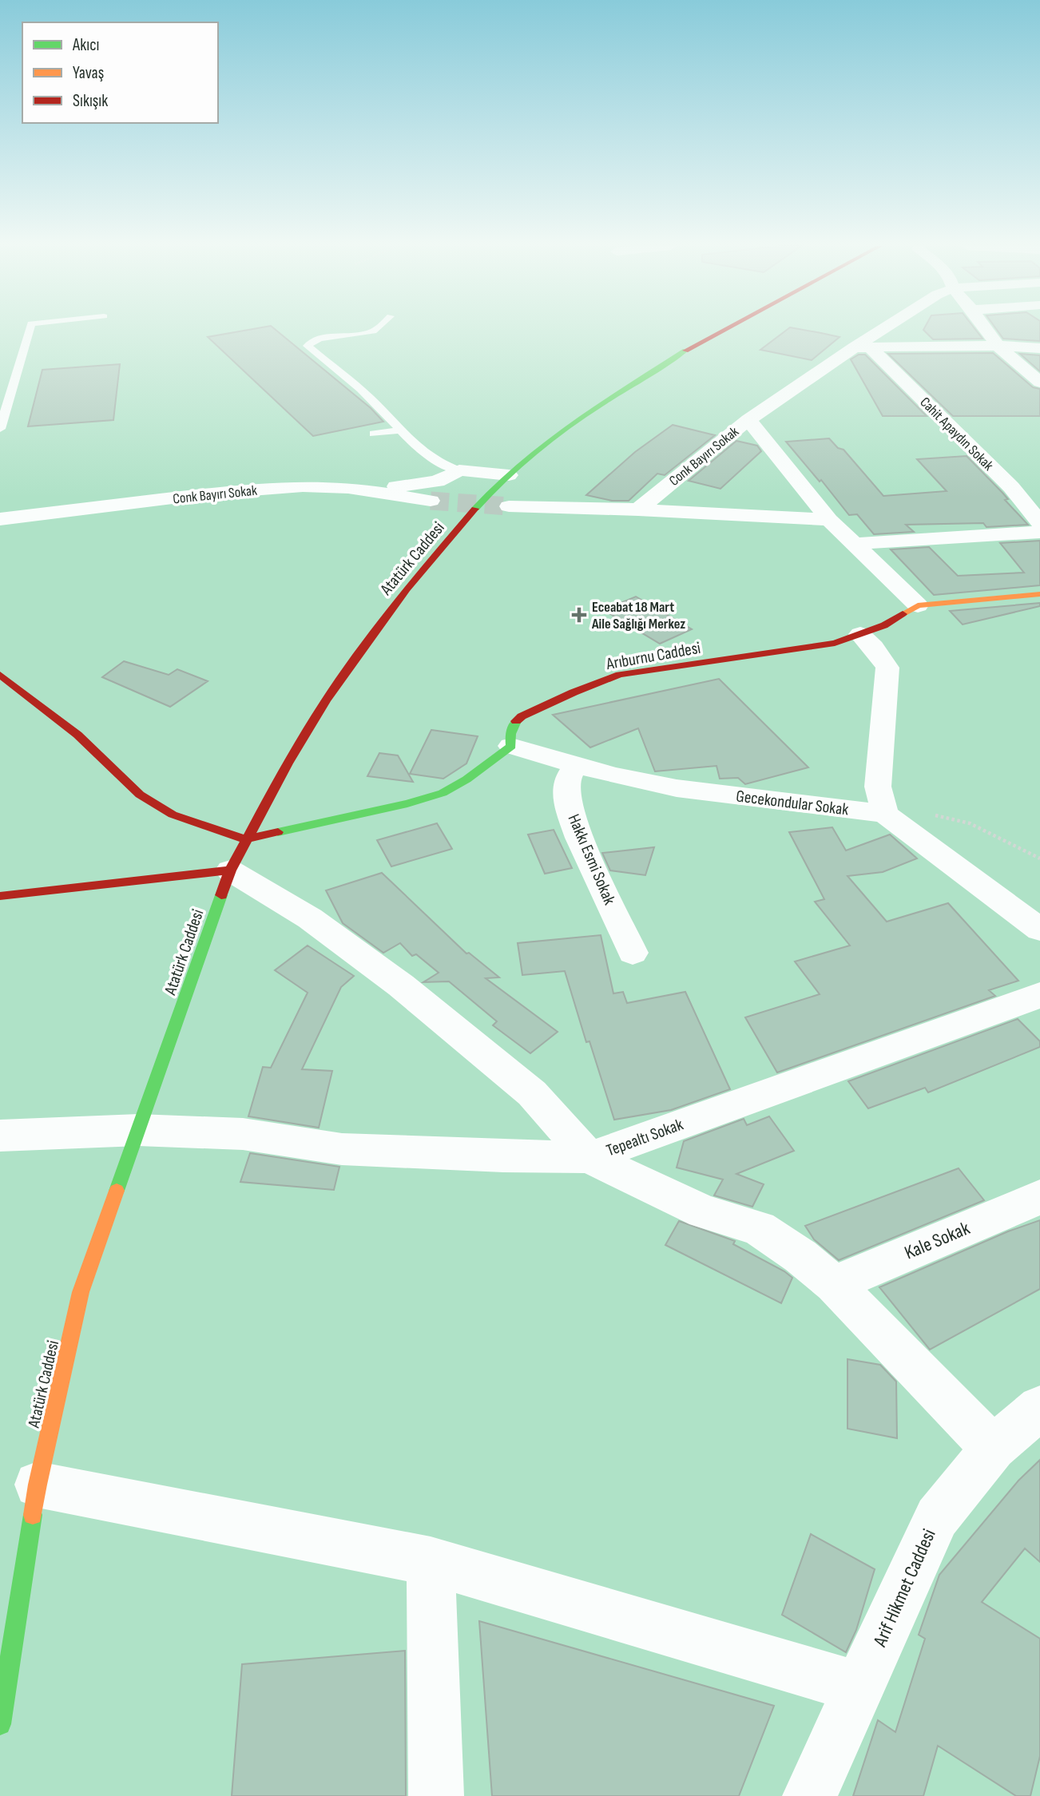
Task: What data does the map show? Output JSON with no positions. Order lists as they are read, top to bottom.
{
  "streets": {
    "main road": ["Atatürk Caddesi", "Arıburnu Caddesi"],
    "street": [
      "Cahit Apaydın Sokak",
      "Conk Bayırı Sokak",
      "Gecekondular Sokak",
      "Hakkı Esmi Sokak",
      "Tepealtı Sokak",
      "Kale Sokak",
      "Arif Hikmet Caddesi"
    ]
  },
  "crossings": [
    ["Conk Bayırı Sokak", "Arıburnu Caddesi"],
    ["Atatürk Caddesi", "Tepealtı Sokak"],
    ["Arıburnu Caddesi", "Gecekondular Sokak"],
    ["Gecekondular Sokak", "Hakkı Esmi Sokak"]
  ],
  "places": {
    "health": ["Eceabat 18 Mart Aile Sağlığı Merkez"]
  },
  "legend": ["Akıcı", "Yavaş", "Sıkışık"]
}
